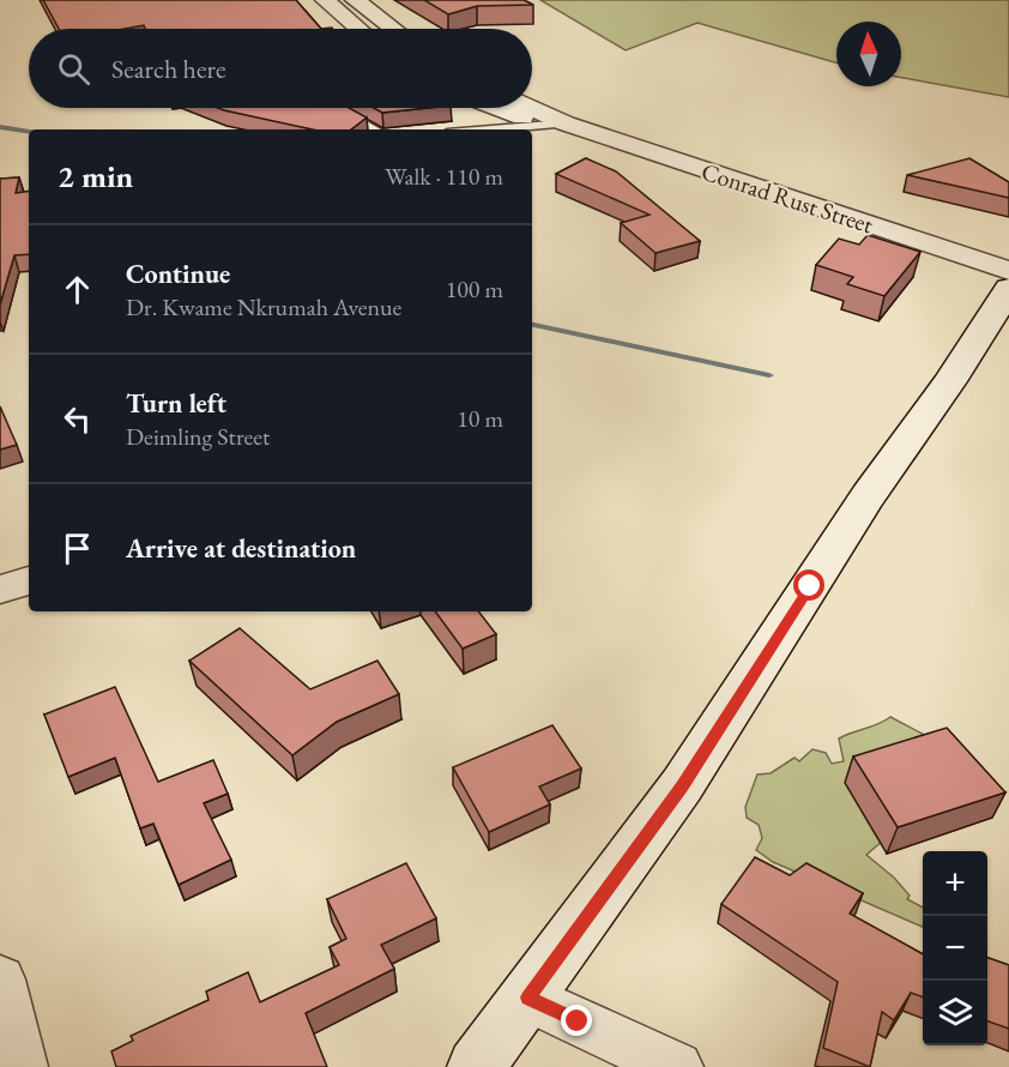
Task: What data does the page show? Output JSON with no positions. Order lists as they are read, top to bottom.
{
  "streets": {
    "street": ["Conrad Rust Street"]
  },
  "north": "top",
  "page": {
    "search": "Search here",
    "heading": ["2 min", "Walk · 110 m"],
    "list": [
      ["Continue", "Dr. Kwame Nkrumah Avenue", "100 m"],
      ["Turn left", "Deimling Street", "10 m"],
      "Arrive at destination"
    ],
    "map_buttons": ["+", "−"]
  }
}
